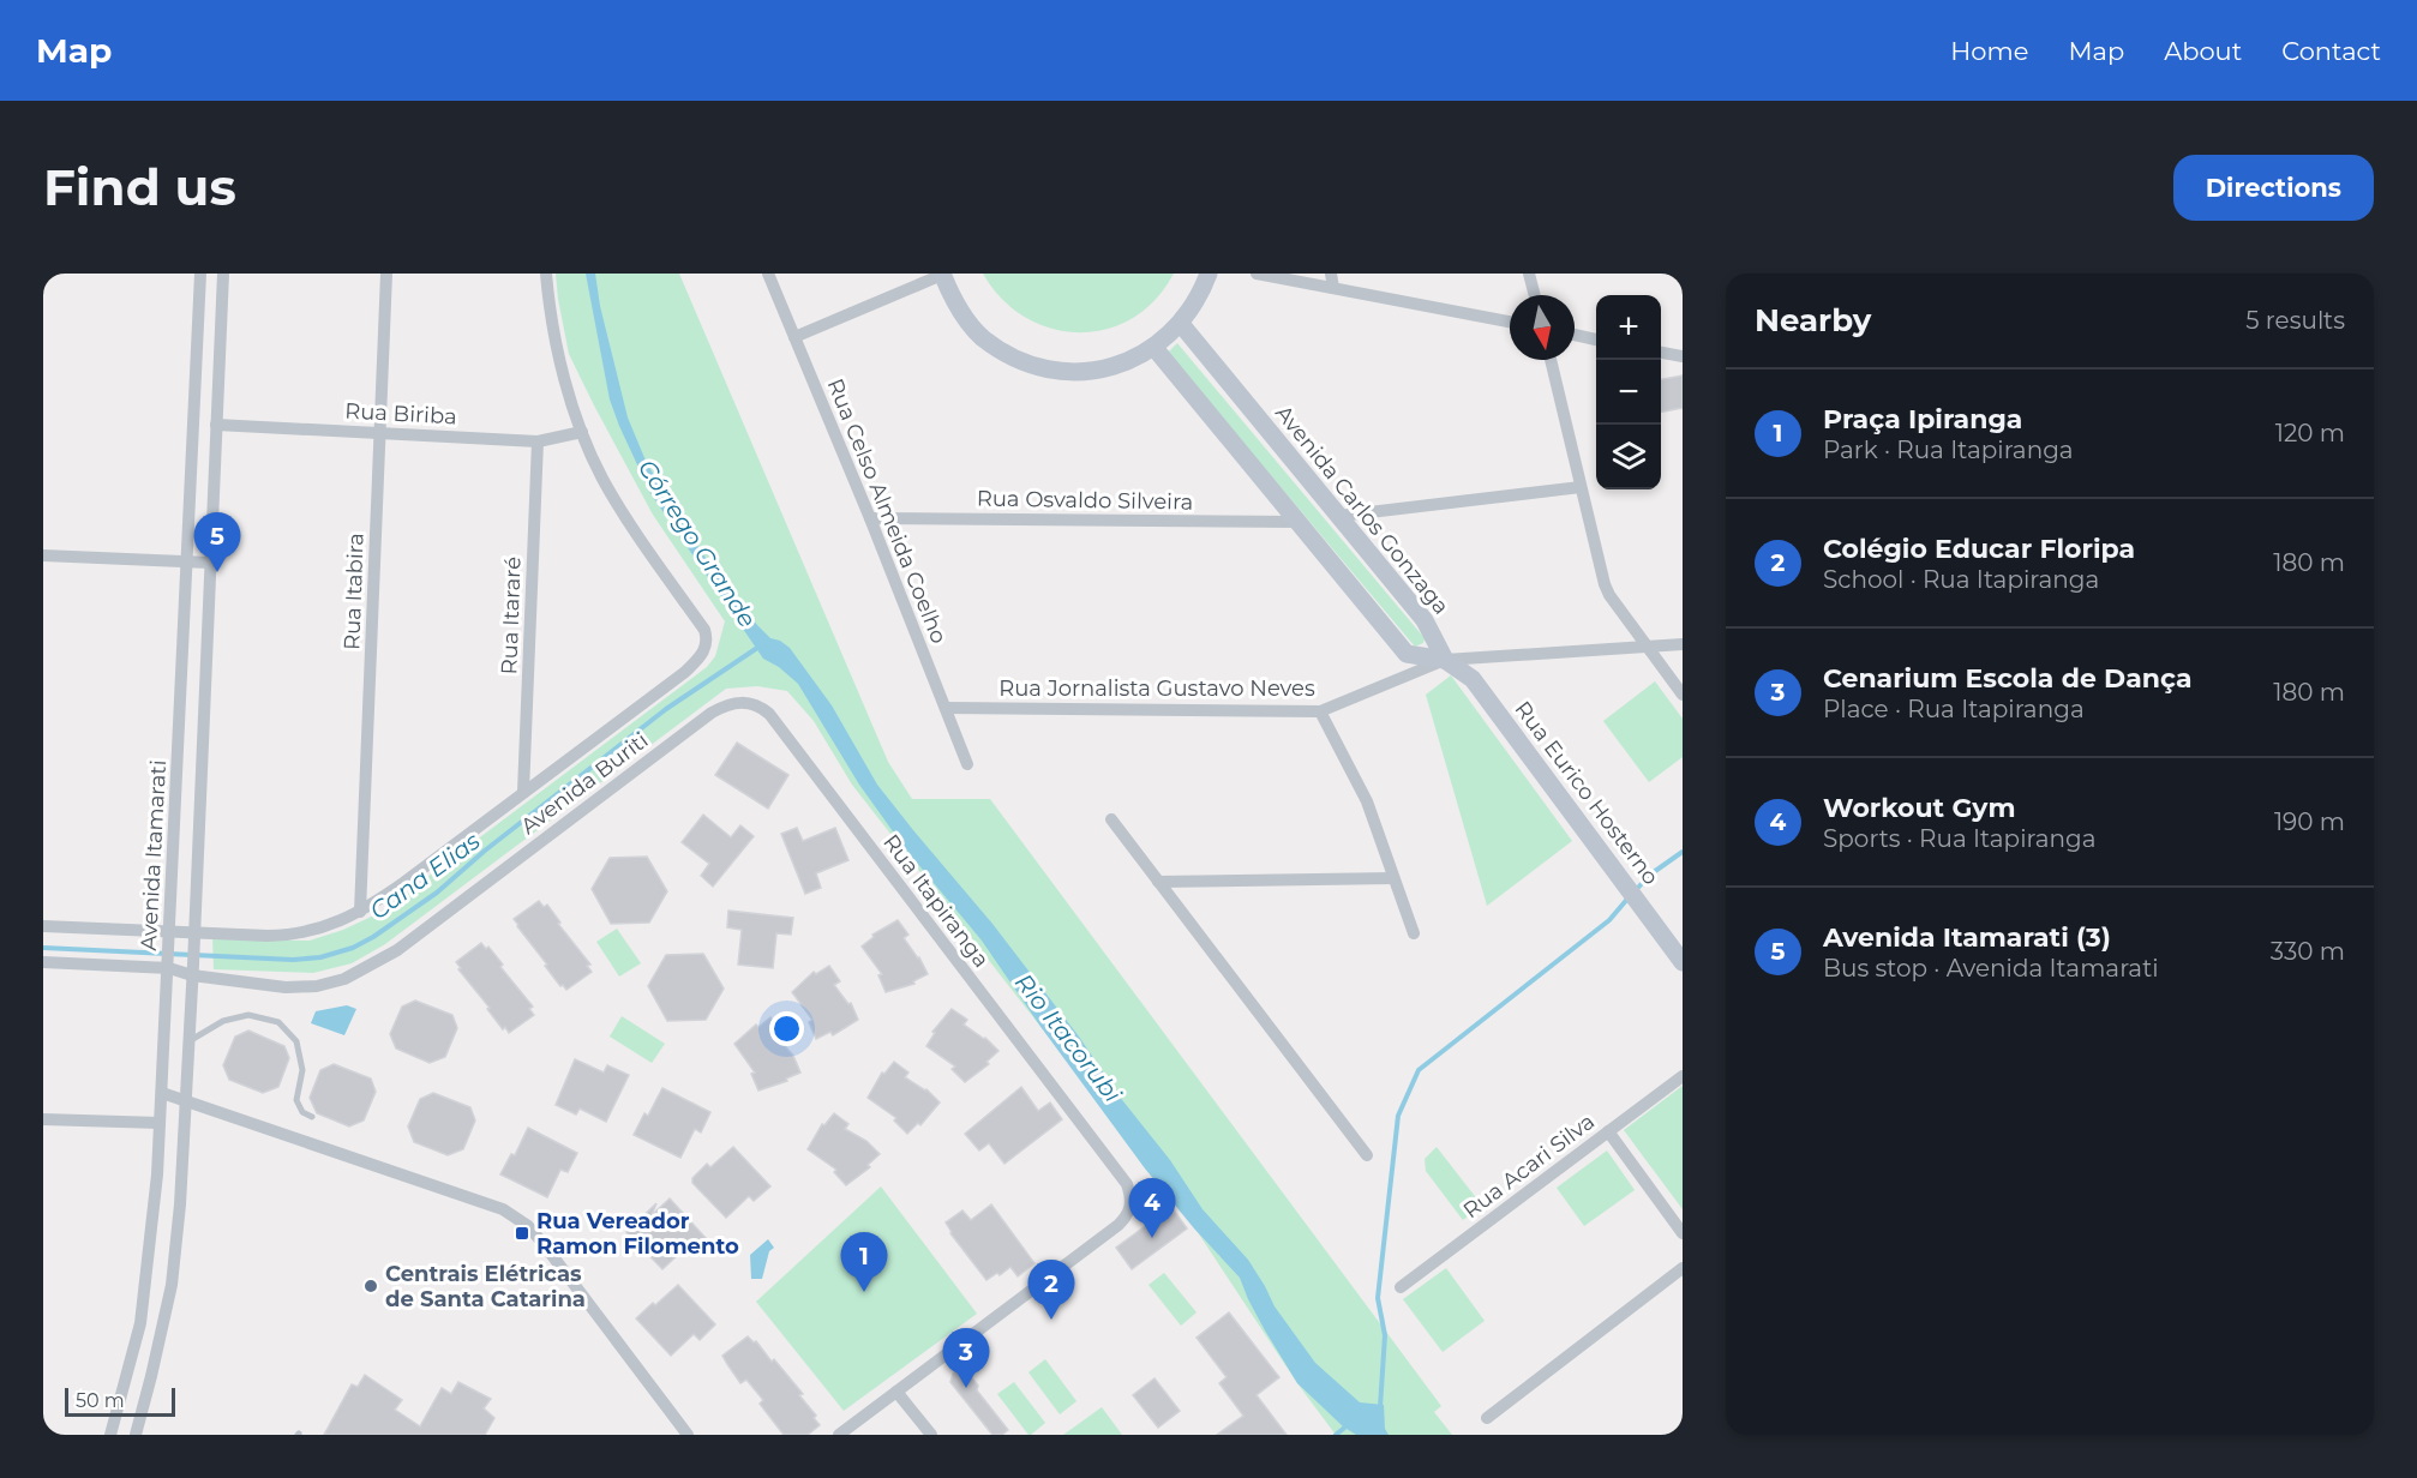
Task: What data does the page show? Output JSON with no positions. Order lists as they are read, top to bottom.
{
  "streets": {
    "street": [
      "Rua Biriba",
      "Rua Osvaldo Silveira",
      "Avenida Carlos Gonzaga",
      "Rua Celso Almeida Coelho",
      "Rua Itabira",
      "Rua Itararé",
      "Rua Jornalista Gustavo Neves",
      "Avenida Buriti",
      "Rua Eurico Hosterno",
      "Avenida Itamarati",
      "Rua Itapiranga",
      "Rua Acari Silva"
    ]
  },
  "crossings": [
    ["Rua Biriba", "Rua Itabira"],
    ["Rua Biriba", "Rua Itararé"],
    ["Rua Biriba", "Avenida Buriti"],
    ["Rua Biriba", "Avenida Itamarati"],
    ["Rua Osvaldo Silveira", "Rua Celso Almeida Coelho"],
    ["Avenida Carlos Gonzaga", "Rua Jornalista Gustavo Neves"],
    ["Avenida Carlos Gonzaga", "Rua Eurico Hosterno"],
    ["Rua Celso Almeida Coelho", "Rua Jornalista Gustavo Neves"],
    ["Rua Itabira", "Avenida Buriti"],
    ["Rua Itararé", "Avenida Buriti"],
    ["Rua Jornalista Gustavo Neves", "Rua Eurico Hosterno"],
    ["Avenida Buriti", "Avenida Itamarati"],
    ["Avenida Buriti", "Rua Itapiranga"]
  ],
  "water": ["Córrego Grande", "Cana Elias", "Rio Itacorubi"],
  "places": {
    "transit": ["Rua Vereador Ramon Filomento"],
    "other": ["Centrais Elétricas de Santa Catarina"]
  },
  "scale_bar": "50 m",
  "north": "bottom",
  "page": {
    "header": "Map",
    "nav": [
      "Home",
      "Map",
      "About",
      "Contact"
    ],
    "buttons": "Directions",
    "title": "Find us",
    "heading": ["Nearby", "5 results"],
    "map_buttons": ["+", "−"],
    "list": [
      {
        "mark": "1",
        "name": "Praça Ipiranga",
        "note": "Park · Rua Itapiranga",
        "value": "120 m"
      },
      {
        "mark": "2",
        "name": "Colégio Educar Floripa",
        "note": "School · Rua Itapiranga",
        "value": "180 m"
      },
      {
        "mark": "3",
        "name": "Cenarium Escola de Dança",
        "note": "Place · Rua Itapiranga",
        "value": "180 m"
      },
      {
        "mark": "4",
        "name": "Workout Gym",
        "note": "Sports · Rua Itapiranga",
        "value": "190 m"
      },
      {
        "mark": "5",
        "name": "Avenida Itamarati (3)",
        "note": "Bus stop · Avenida Itamarati",
        "value": "330 m"
      }
    ],
    "pins": [
      "5",
      "4",
      "1",
      "2",
      "3"
    ],
    "scale": "50 m"
  }
}
